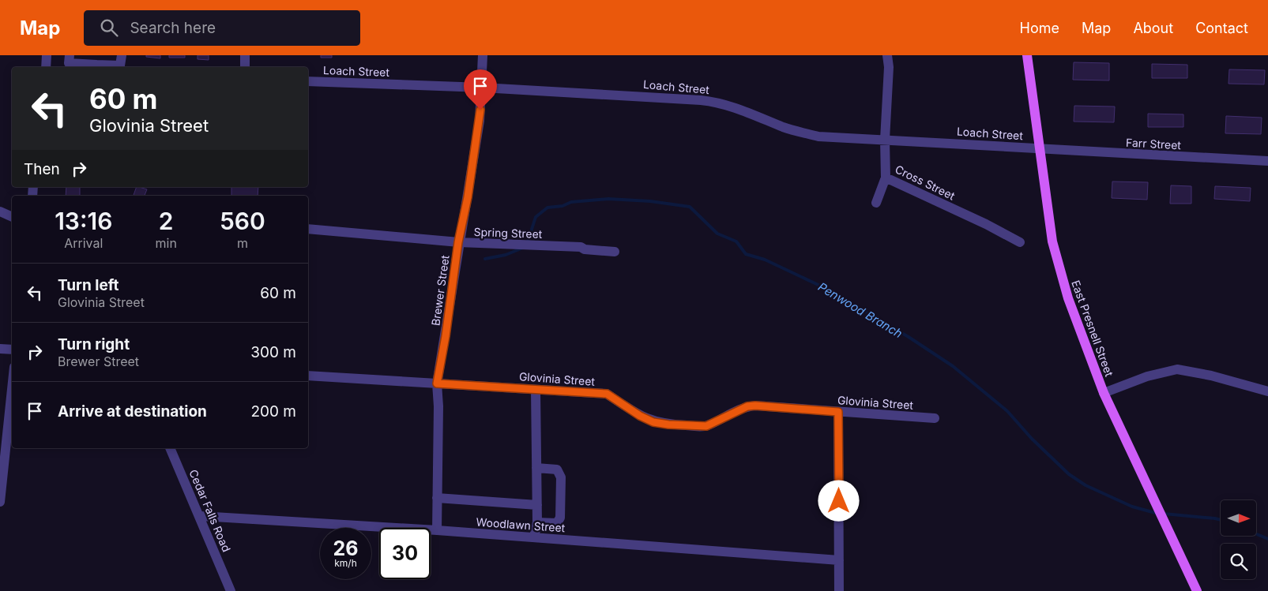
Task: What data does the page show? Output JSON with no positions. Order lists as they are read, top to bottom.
{
  "streets": {
    "main road": ["East Presnell Street"],
    "street": [
      "Loach Street",
      "Farr Street",
      "Cross Street",
      "Spring Street",
      "Brewer Street",
      "Glovinia Street",
      "Cedar Falls Road",
      "Woodlawn Street"
    ]
  },
  "crossings": [
    ["Loach Street", "Farr Street"],
    ["Loach Street", "Cross Street"],
    ["Loach Street", "Brewer Street"],
    ["Loach Street", "East Presnell Street"],
    ["Farr Street", "East Presnell Street"],
    ["Spring Street", "Brewer Street"],
    ["Brewer Street", "Glovinia Street"],
    ["Brewer Street", "Woodlawn Street"],
    ["Cedar Falls Road", "Woodlawn Street"]
  ],
  "water": ["Penwood Branch"],
  "north": "right",
  "page": {
    "header": "Map",
    "search": "Search here",
    "nav": [
      "Home",
      "Map",
      "About",
      "Contact"
    ],
    "turn": ["60 m", "Glovinia Street"],
    "then": "Then",
    "eta": [
      "13:16",
      "Arrival",
      "2",
      "min",
      "560",
      "m"
    ],
    "list": [
      {
        "name": "Turn left",
        "note": "Glovinia Street",
        "value": "60 m"
      },
      {
        "name": "Turn right",
        "note": "Brewer Street",
        "value": "300 m"
      },
      {
        "name": "Arrive at destination",
        "value": "200 m"
      }
    ],
    "speed": "26 km/h",
    "limit": "30"
  }
}
